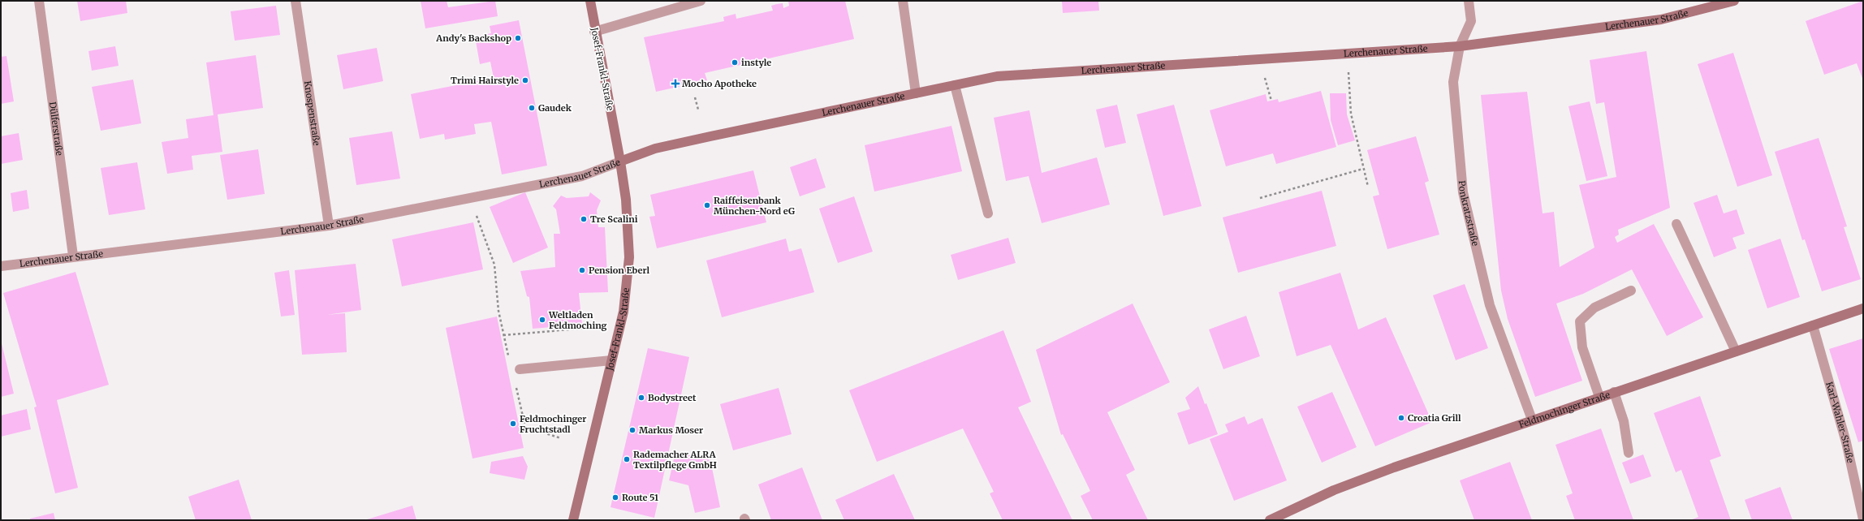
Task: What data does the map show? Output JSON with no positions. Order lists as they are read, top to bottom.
{
  "streets": {
    "main road": ["Lerchenauer Straße", "Josef-Frankl-Straße", "Feldmochinger Straße"],
    "street": [
      "Knospenstraße",
      "Dülferstraße",
      "Ponkratzstraße",
      "Karl-Wahler-Straße"
    ]
  },
  "crossings": [
    ["Lerchenauer Straße", "Josef-Frankl-Straße"],
    ["Lerchenauer Straße", "Knospenstraße"],
    ["Lerchenauer Straße", "Dülferstraße"],
    ["Lerchenauer Straße", "Ponkratzstraße"],
    ["Ponkratzstraße", "Feldmochinger Straße"],
    ["Feldmochinger Straße", "Karl-Wahler-Straße"]
  ],
  "places": {
    "other": [
      "Andy's Backshop",
      "instyle",
      "Trimi Hairstyle",
      "Gaudek",
      "Raiffeisenbank München-Nord eG",
      "Tre Scalini",
      "Pension Eberl",
      "Weltladen Feldmoching",
      "Bodystreet",
      "Croatia Grill",
      "Feldmochinger Fruchtstadl",
      "Markus Moser",
      "Rademacher ALRA Textilpflege GmbH",
      "Route 51"
    ],
    "health": ["Mocho Apotheke"]
  }
}
